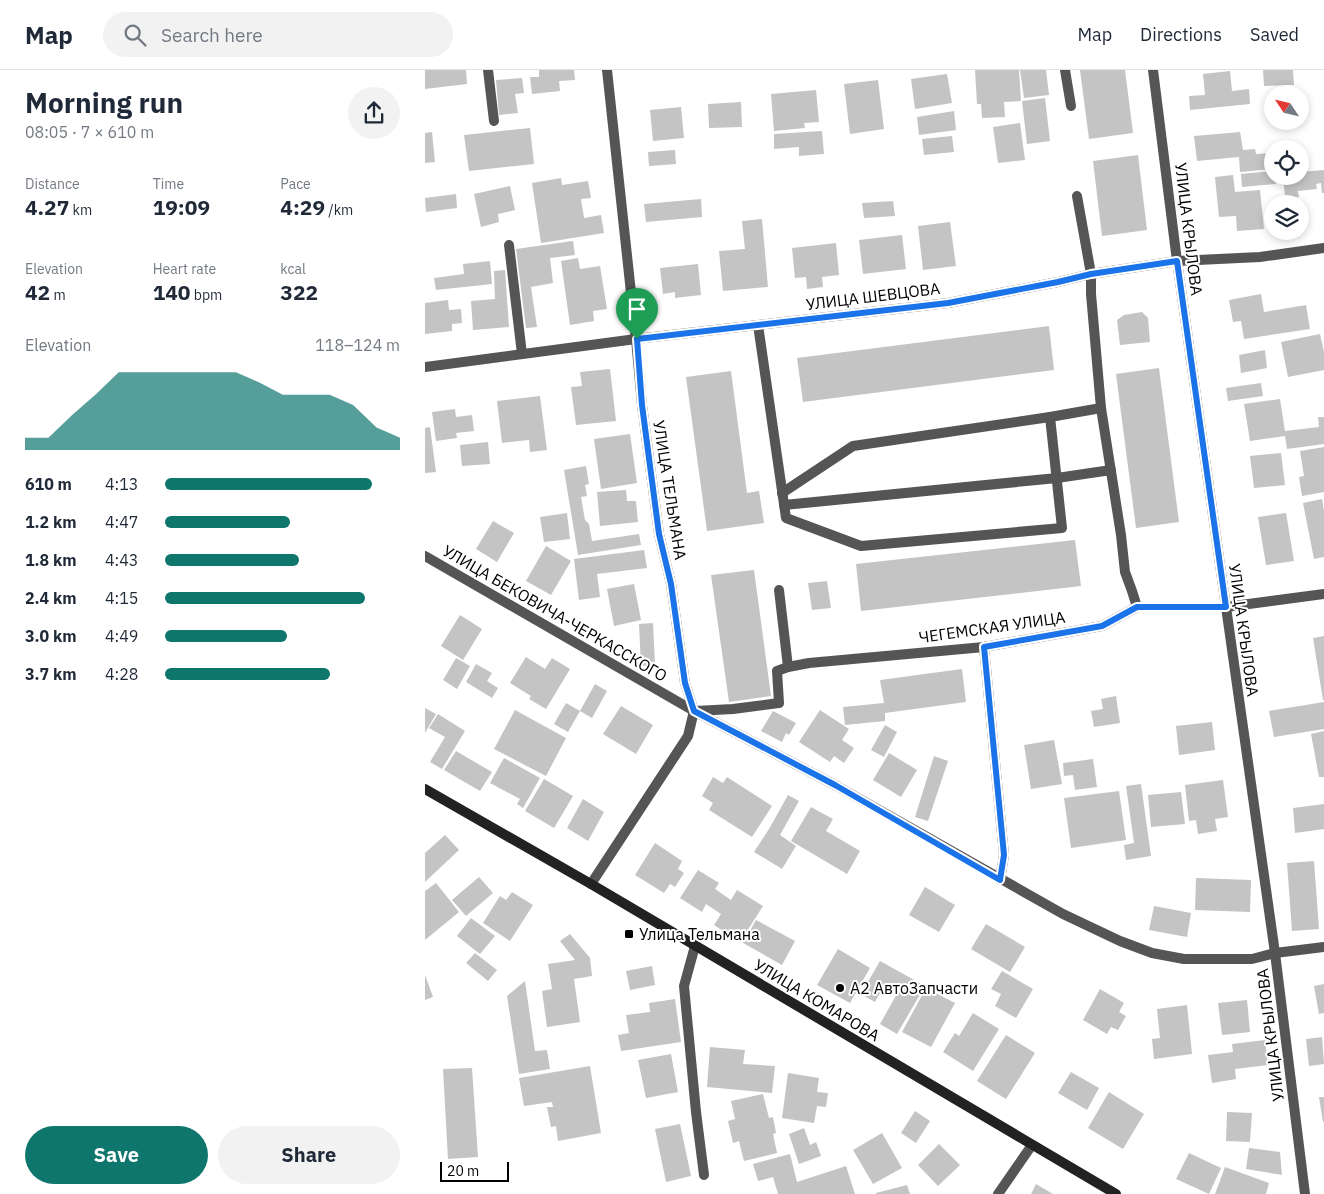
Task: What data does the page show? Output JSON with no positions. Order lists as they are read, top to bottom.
{
  "streets": {
    "main road": ["УЛИЦА КОМАРОВА"],
    "street": [
      "УЛИЦА КРЫЛОВА",
      "УЛИЦА ШЕВЦОВА",
      "УЛИЦА ТЕЛЬМАНА",
      "УЛИЦА БЕКОВИЧА-ЧЕРКАССКОГО",
      "ЧЕГЕМСКАЯ УЛИЦА"
    ]
  },
  "crossings": [
    ["УЛИЦА КРЫЛОВА", "УЛИЦА ШЕВЦОВА"],
    ["УЛИЦА КРЫЛОВА", "УЛИЦА БЕКОВИЧА-ЧЕРКАССКОГО"],
    ["УЛИЦА КРЫЛОВА", "ЧЕГЕМСКАЯ УЛИЦА"],
    ["УЛИЦА ШЕВЦОВА", "УЛИЦА ТЕЛЬМАНА"],
    ["УЛИЦА ТЕЛЬМАНА", "УЛИЦА БЕКОВИЧА-ЧЕРКАССКОГО"]
  ],
  "places": {
    "transit": ["Улица Тельмана"],
    "other": ["А2 АвтоЗапчасти"]
  },
  "scale_bar": "20 m",
  "north": "top left",
  "page": {
    "header": "Map",
    "search": "Search here",
    "nav": ["Map", "Directions", "Saved"],
    "heading": ["Morning run", "08:05 · 7 × 610 m"],
    "stats": [
      ["Distance", "4.27 km"],
      ["Time", "19:09"],
      ["Pace", "4:29 /km"],
      ["Elevation", "42 m"],
      ["Heart rate", "140 bpm"],
      ["kcal", "322"]
    ],
    "chart": ["Elevation", "118–124 m"],
    "list": [
      {
        "name": "610 m",
        "note": "4:13"
      },
      {
        "name": "1.2 km",
        "note": "4:47"
      },
      {
        "name": "1.8 km",
        "note": "4:43"
      },
      {
        "name": "2.4 km",
        "note": "4:15"
      },
      {
        "name": "3.0 km",
        "note": "4:49"
      },
      {
        "name": "3.7 km",
        "note": "4:28"
      }
    ],
    "buttons": ["Save", "Share"],
    "scale": "20 m"
  }
}
